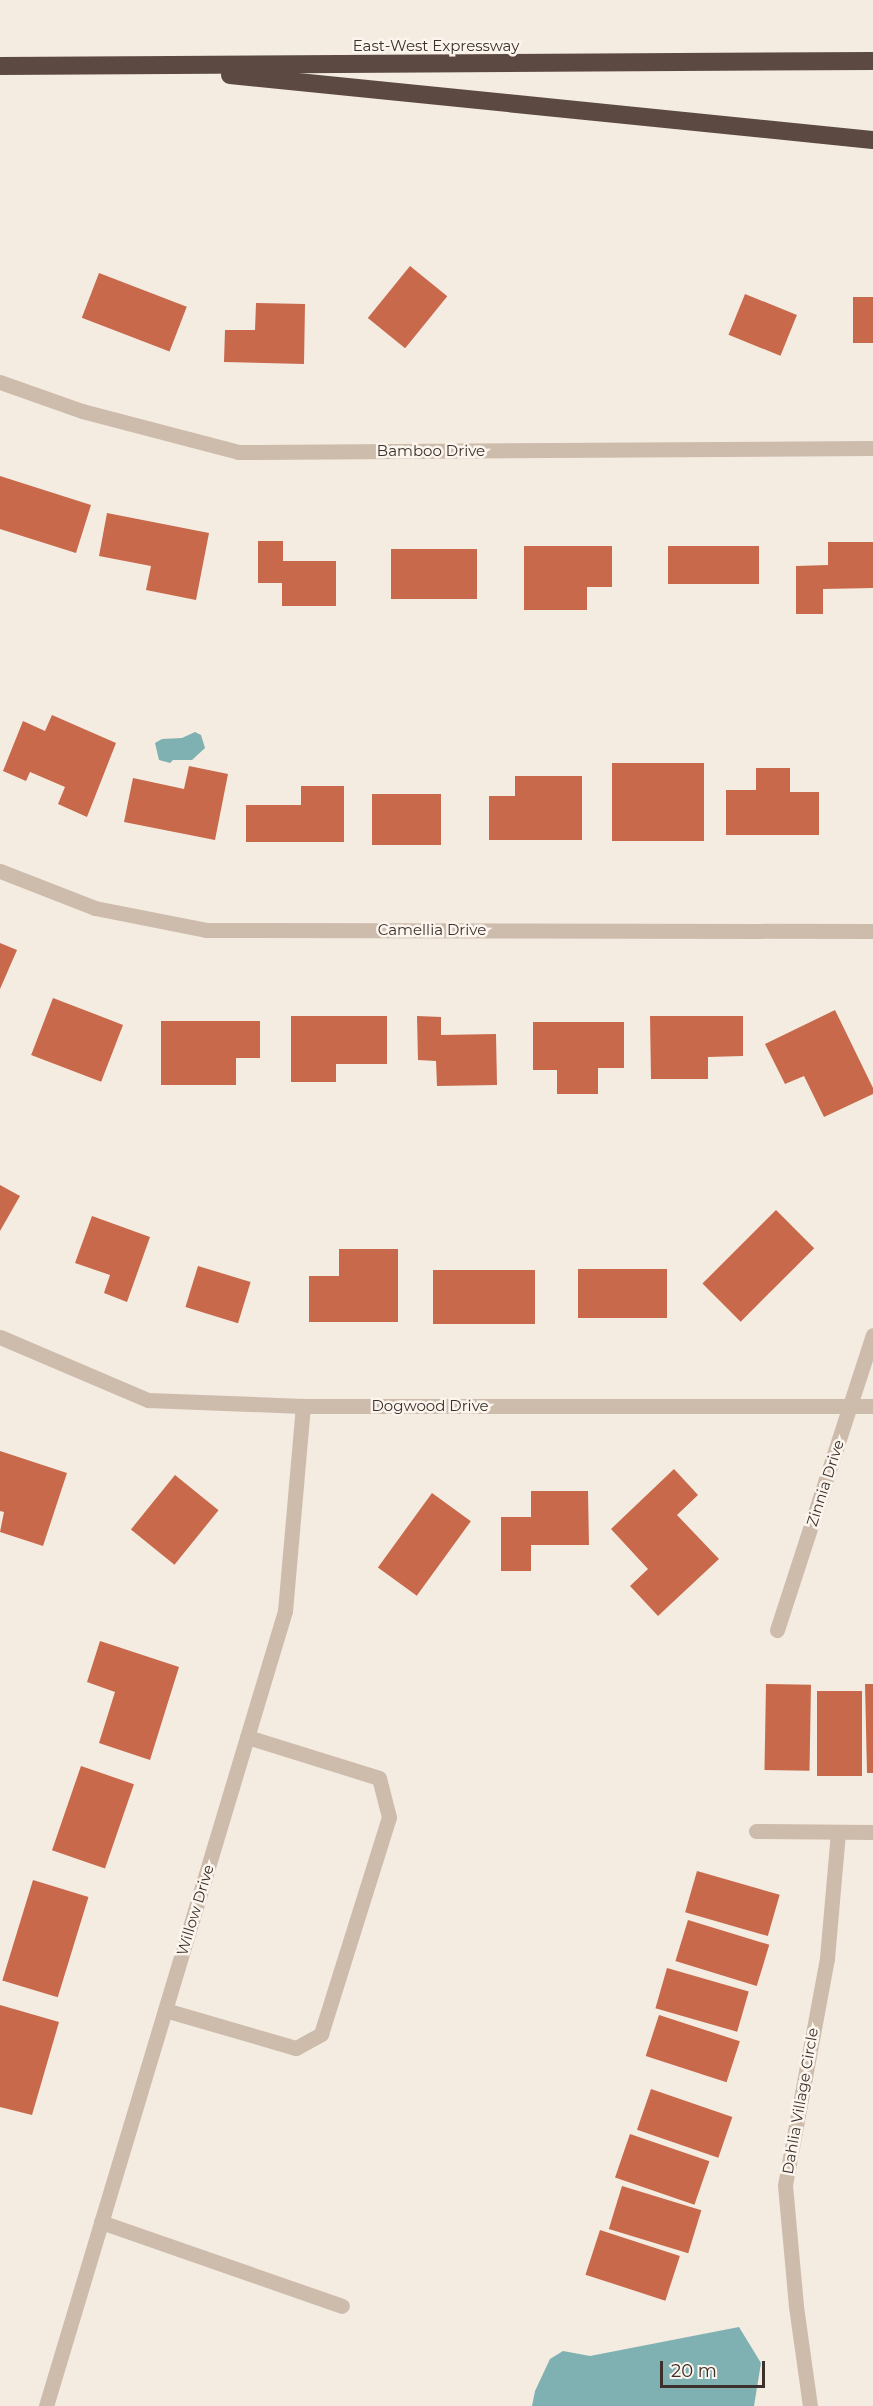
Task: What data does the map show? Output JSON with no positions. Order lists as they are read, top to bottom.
{
  "streets": {
    "highway": ["East-West Expressway"],
    "street": [
      "Bamboo Drive",
      "Camellia Drive",
      "Dogwood Drive",
      "Zinnia Drive",
      "Willow Drive",
      "Dahlia Village Circle"
    ]
  },
  "crossings": [
    ["Dogwood Drive", "Zinnia Drive"],
    ["Dogwood Drive", "Willow Drive"]
  ],
  "scale_bar": "20 m"
}
